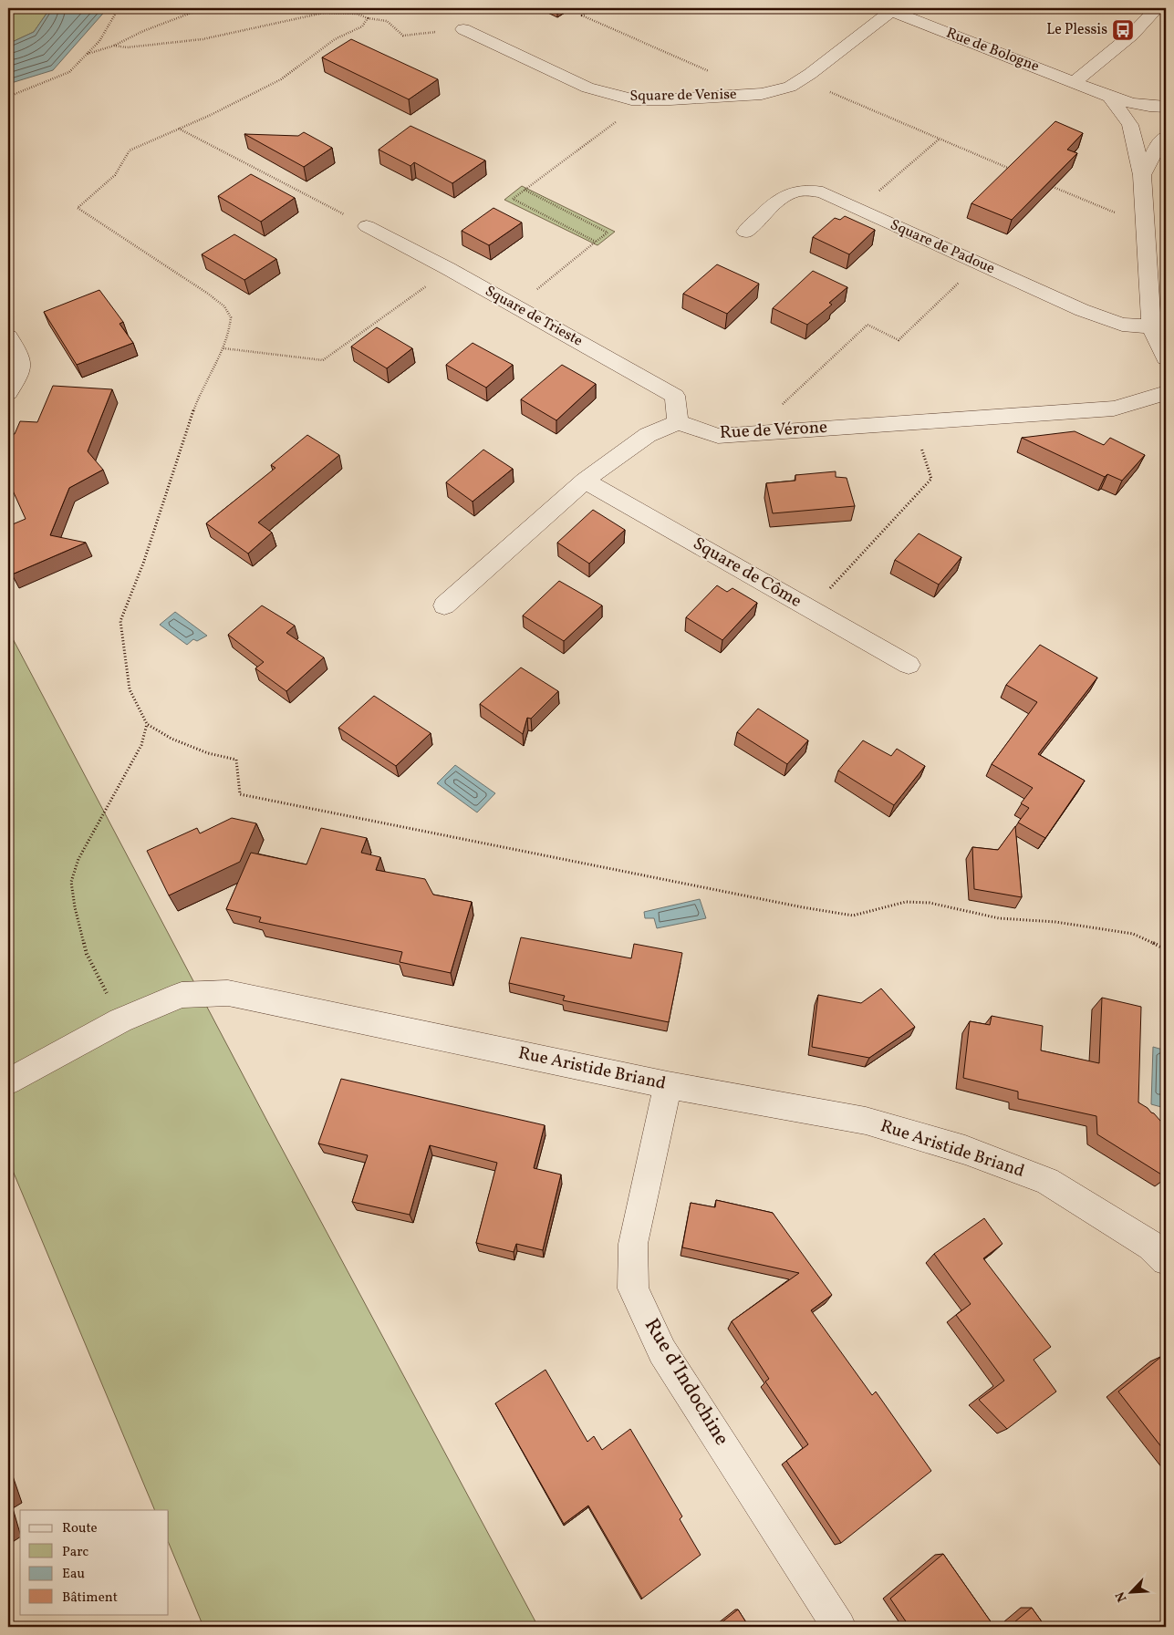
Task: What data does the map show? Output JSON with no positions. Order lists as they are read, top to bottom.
{
  "streets": {
    "street": [
      "Rue de Bologne",
      "Square de Venise",
      "Square de Padoue",
      "Square de Trieste",
      "Rue de Vérone",
      "Square de Côme",
      "Rue Aristide Briand",
      "Rue d’Indochine"
    ]
  },
  "crossings": [
    ["Rue de Bologne", "Square de Venise"],
    ["Square de Trieste", "Rue de Vérone"],
    ["Rue Aristide Briand", "Rue d’Indochine"]
  ],
  "places": {
    "bus stop": ["Le Plessis"]
  },
  "legend": [
    "Route",
    "Parc",
    "Eau",
    "Bâtiment"
  ],
  "north": "bottom left"
}
